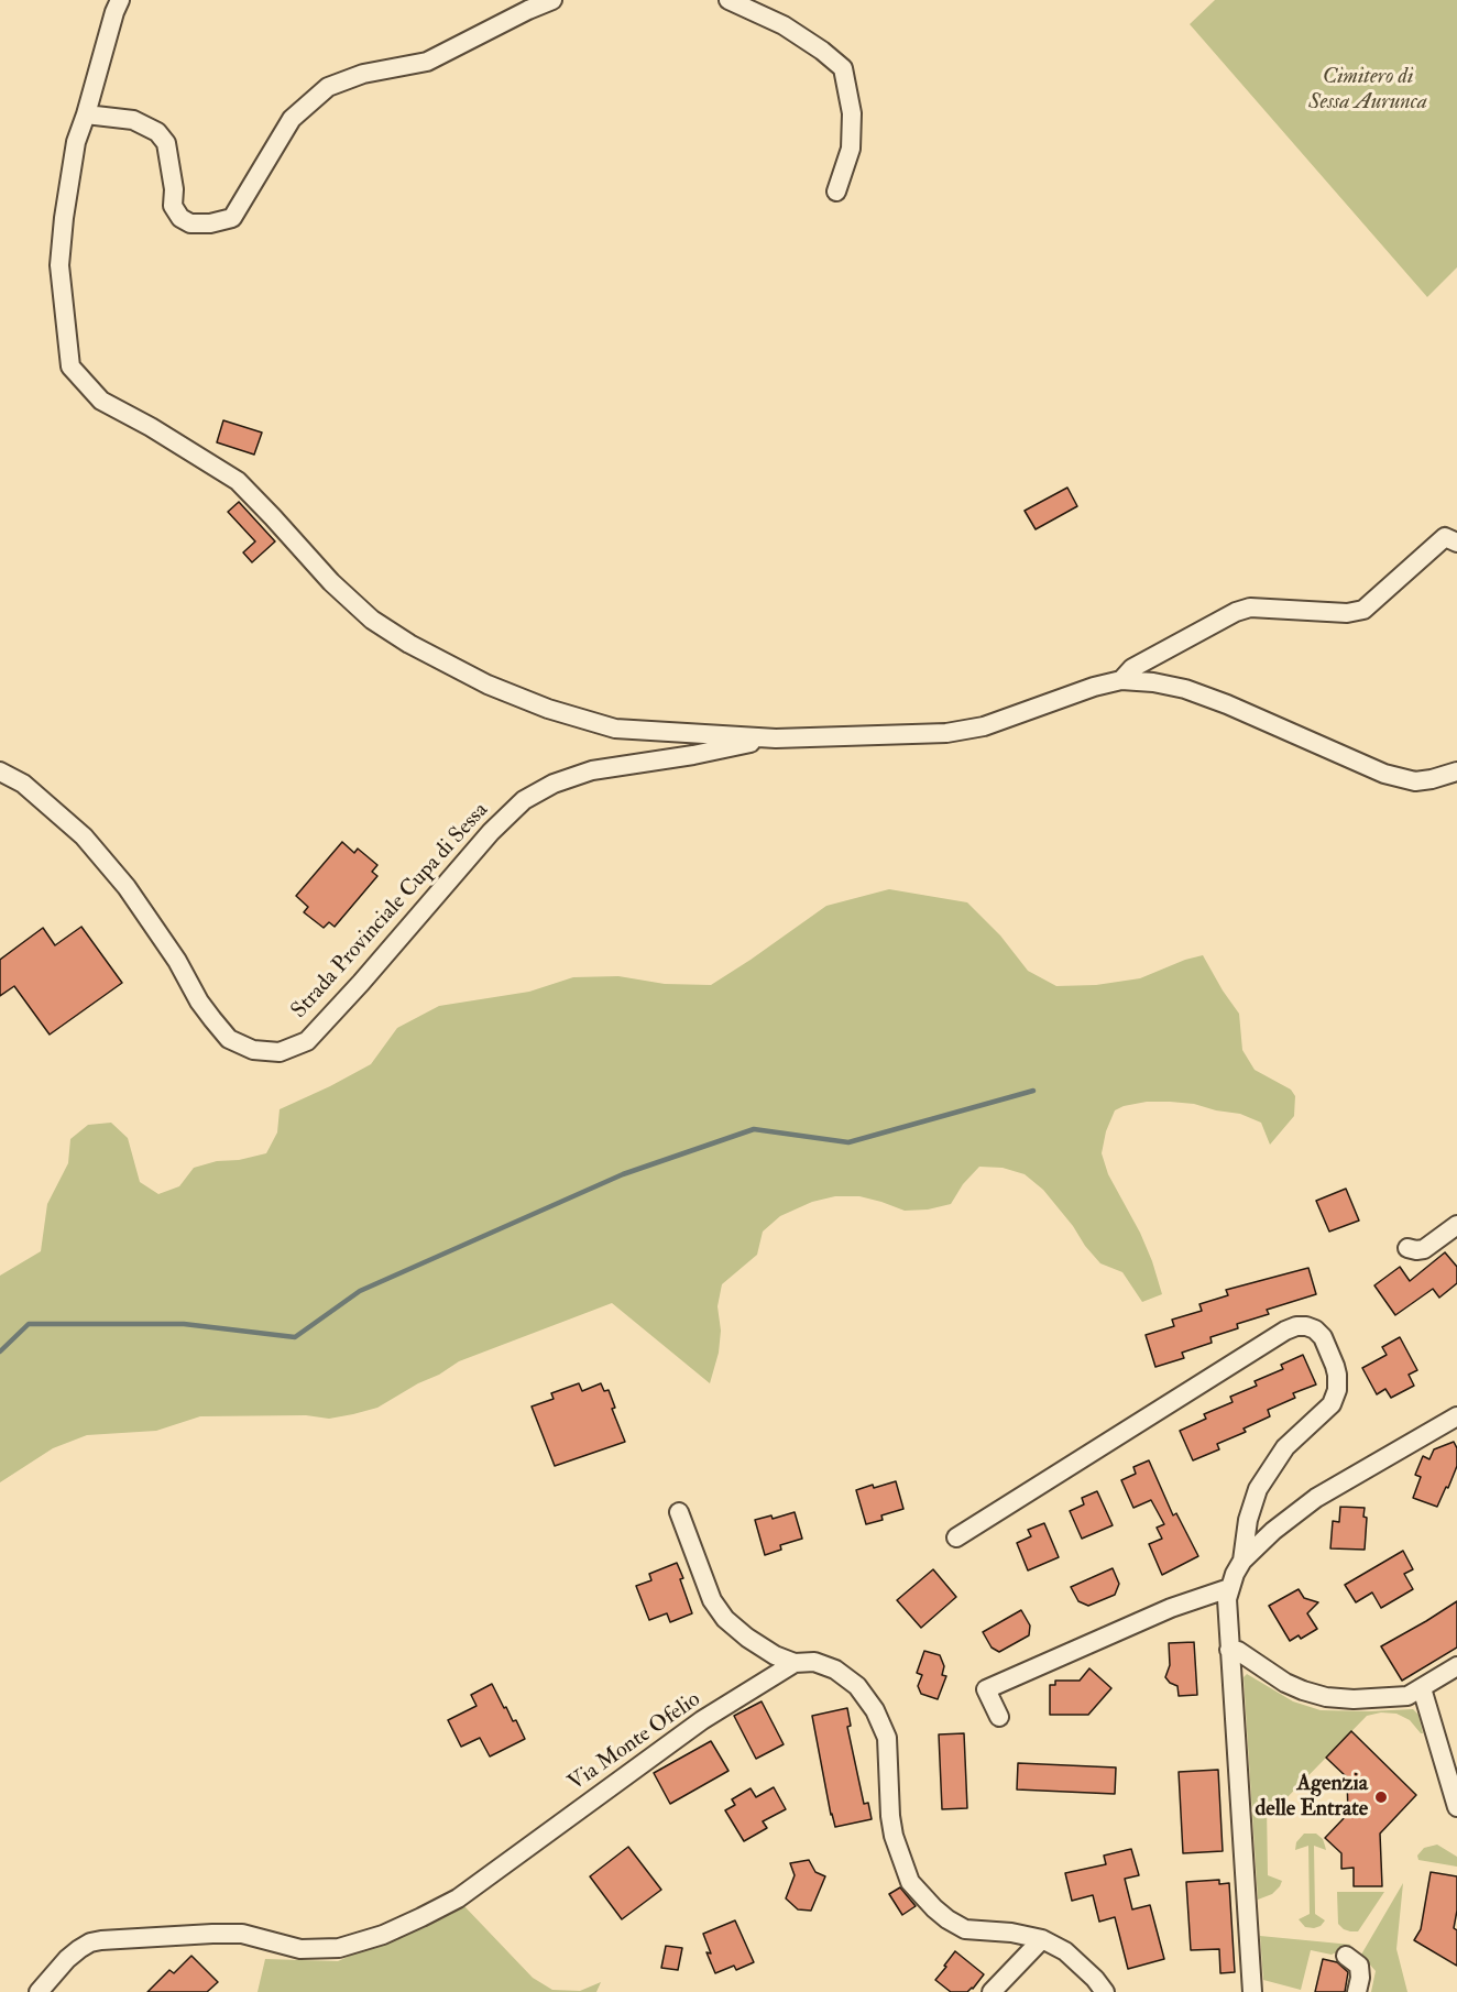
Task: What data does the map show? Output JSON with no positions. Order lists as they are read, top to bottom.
{
  "streets": {
    "street": ["Strada Provinciale Cupa di Sessa", "Via Monte Ofelio"]
  },
  "parks": ["Cimitero di Sessa Aurunca"],
  "places": ["Agenzia delle Entrate"]
}
